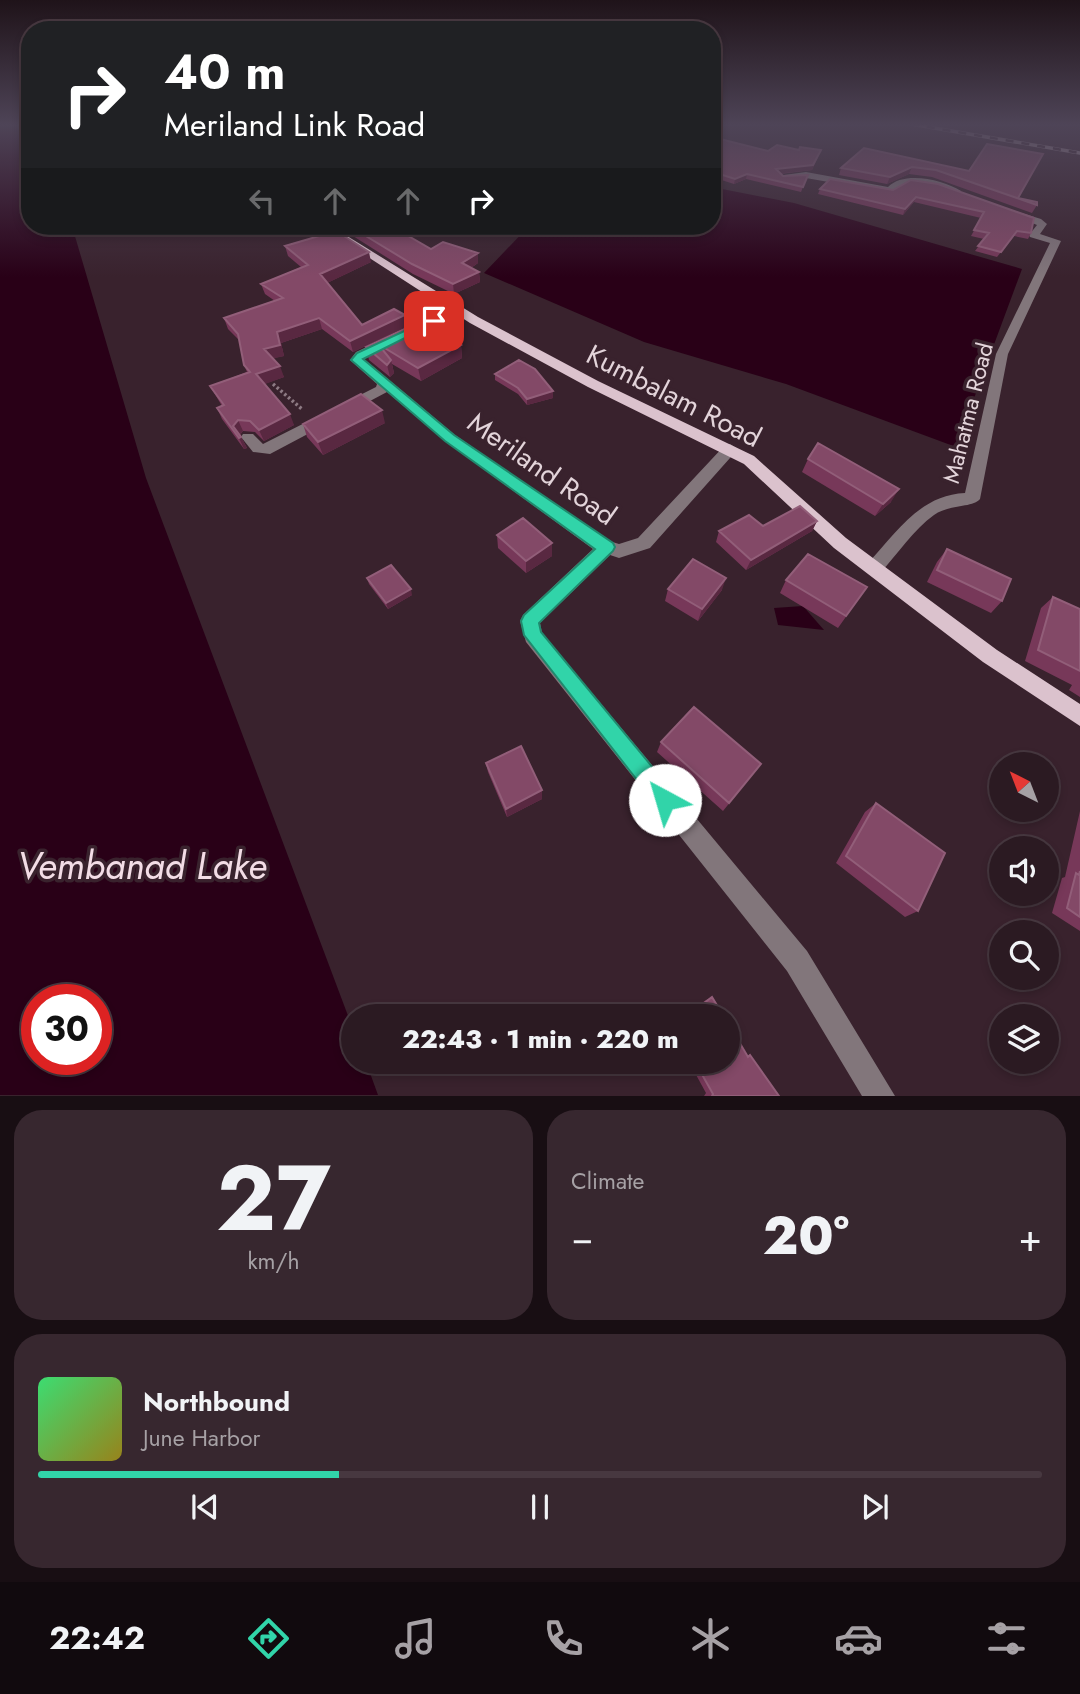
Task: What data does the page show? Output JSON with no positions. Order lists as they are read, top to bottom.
{
  "streets": {
    "main road": ["Kumbalam Road"],
    "street": ["Mahatma Road", "Meriland Road"]
  },
  "crossings": [
    ["Kumbalam Road", "Mahatma Road"],
    ["Kumbalam Road", "Meriland Road"]
  ],
  "water": ["Vembanad Lake"],
  "north": "top left",
  "page": {
    "turn": ["40 m", "Meriland Link Road"],
    "limit": "30",
    "trip": "22:43 · 1 min · 220 m",
    "tile": [
      ["27", "km/h"],
      "Climate"
    ],
    "heat": ["−", "20°", "+"],
    "song": ["Northbound", "June Harbor"],
    "tabs": "22:42"
  }
}
